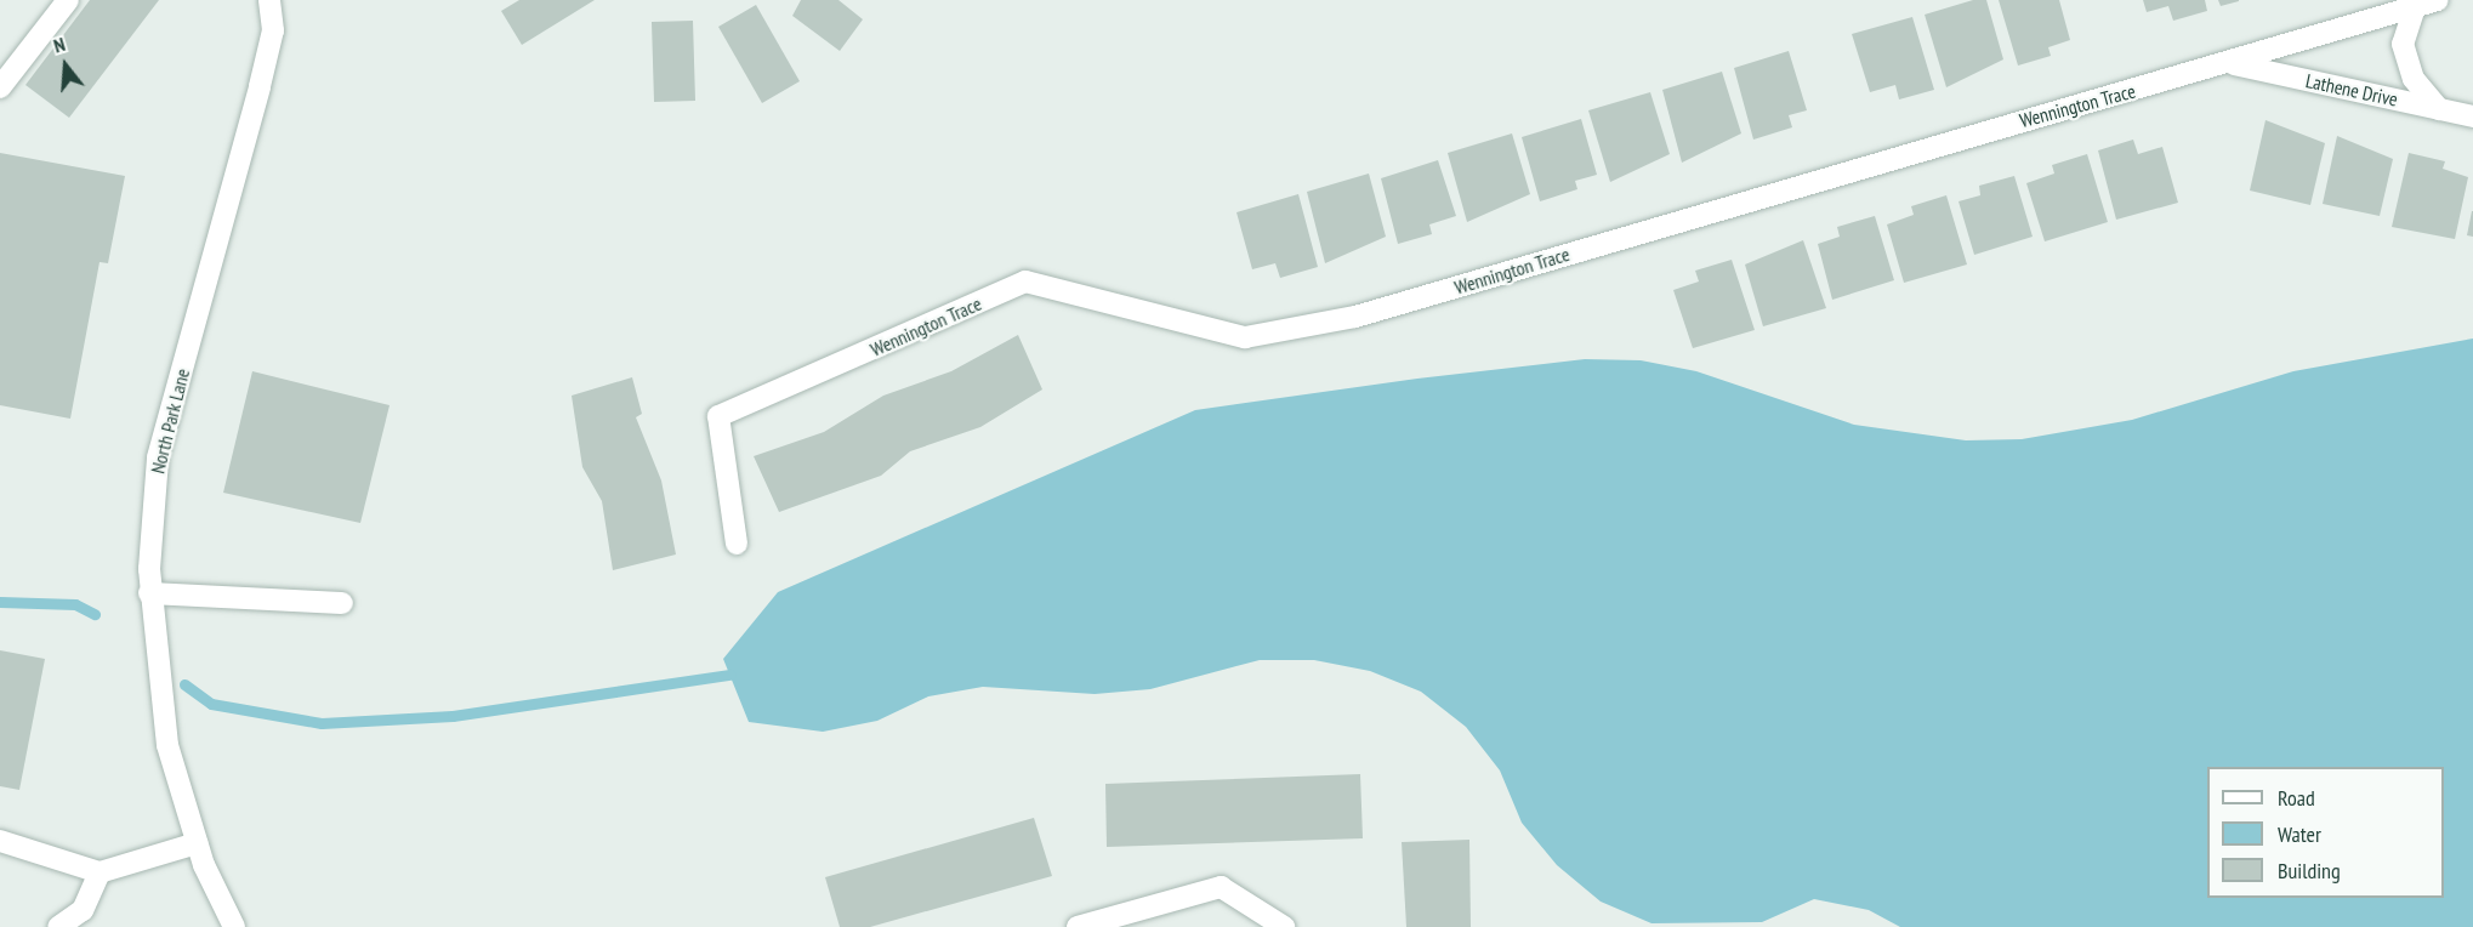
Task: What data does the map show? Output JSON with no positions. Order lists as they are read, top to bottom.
{
  "streets": {
    "street": ["Lathene Drive", "Wennington Trace", "North Park Lane"]
  },
  "crossings": [
    ["Lathene Drive", "Wennington Trace"]
  ],
  "legend": ["Road", "Water", "Building"],
  "north": "top"
}
